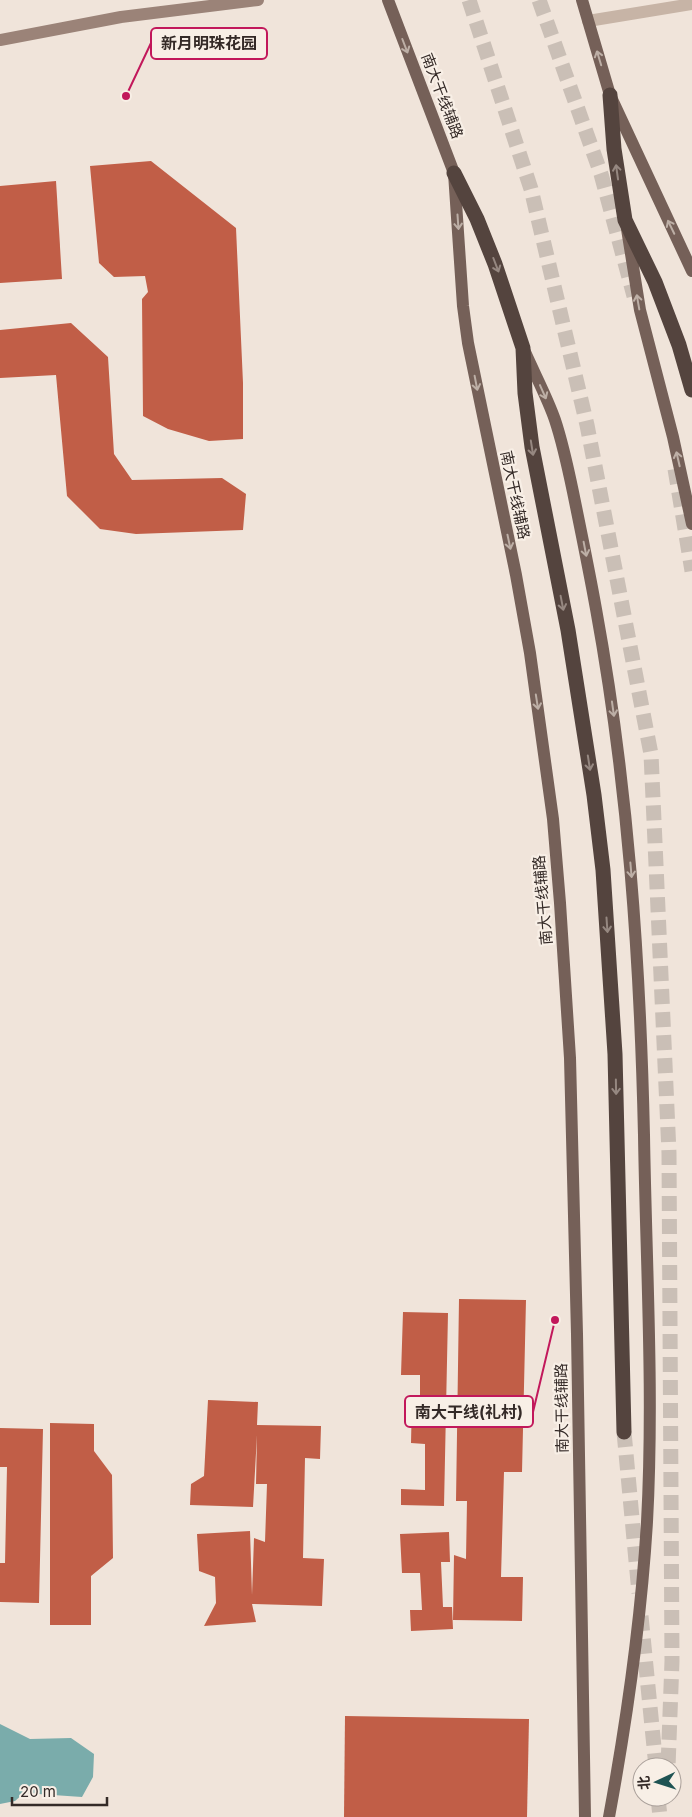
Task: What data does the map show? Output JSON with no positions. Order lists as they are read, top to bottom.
{
  "streets": {
    "main road": ["南大干线辅路"]
  },
  "places": ["新月明珠花园", "南大干线(礼村)"],
  "scale_bar": "20 m",
  "north": "left"
}
